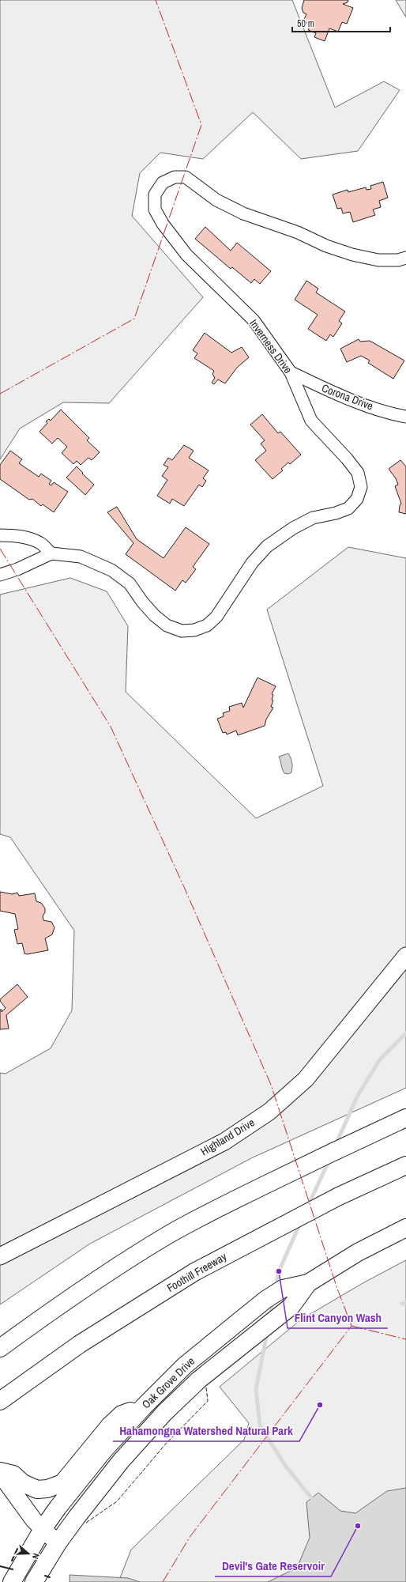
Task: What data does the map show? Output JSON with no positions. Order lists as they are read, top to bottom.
{
  "streets": {
    "main road": ["Foothill Freeway", "Oak Grove Drive"],
    "street": ["Inverness Drive", "Corona Drive", "Highland Drive"]
  },
  "crossings": [
    ["Inverness Drive", "Corona Drive"]
  ],
  "places": ["Flint Canyon Wash", "Hahamongna Watershed Natural Park", "Devil's Gate Reservoir"],
  "scale_bar": "50 m",
  "north": "right"
}
